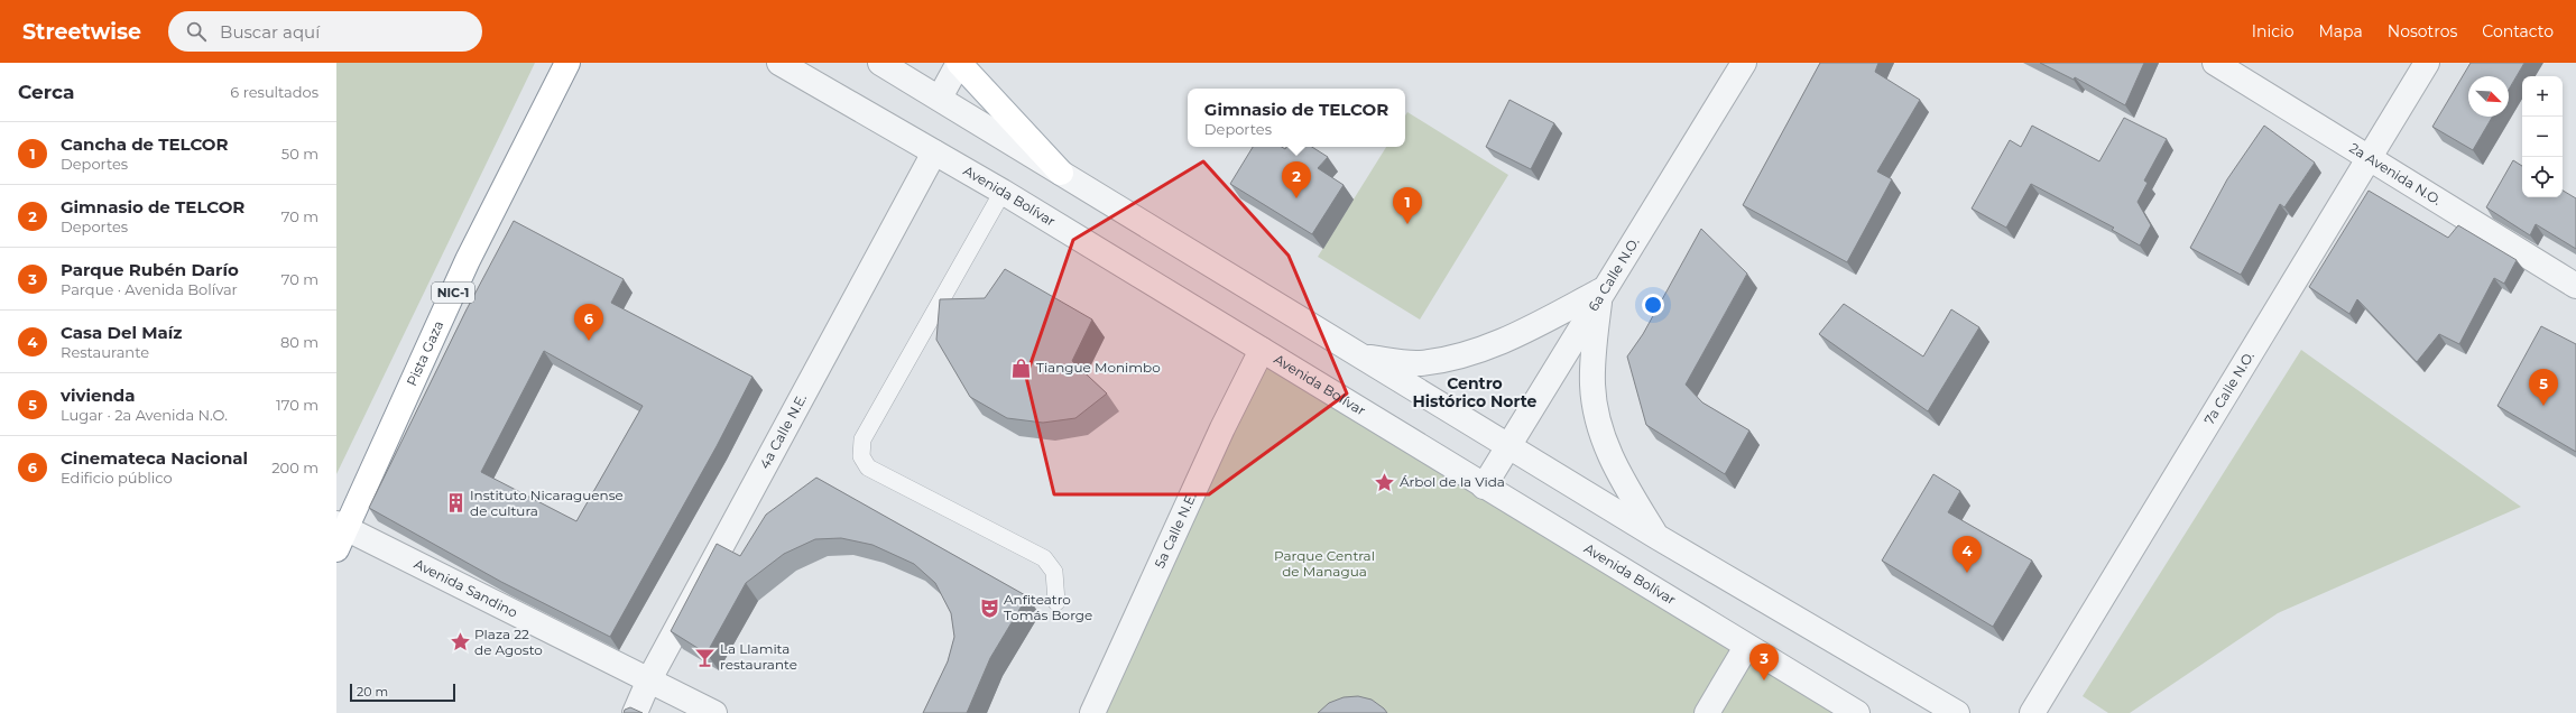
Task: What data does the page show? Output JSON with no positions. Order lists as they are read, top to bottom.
{
  "streets": {
    "main road": ["NIC-1", "Pista Gaza"],
    "street": [
      "2a Avenida N.O.",
      "Avenida Bolívar",
      "6a Calle N.O.",
      "7a Calle N.O.",
      "4a Calle N.E.",
      "5a Calle N.E.",
      "Avenida Sandino"
    ]
  },
  "crossings": [
    ["2a Avenida N.O.", "7a Calle N.O."],
    ["Avenida Bolívar", "6a Calle N.O."],
    ["Avenida Bolívar", "4a Calle N.E."],
    ["Avenida Bolívar", "5a Calle N.E."],
    ["4a Calle N.E.", "Avenida Sandino"]
  ],
  "districts": ["Centro Histórico Norte"],
  "parks": ["Parque Central de Managua"],
  "places": {
    "shop": ["Tiangue Monimbo"],
    "place": ["Árbol de la Vida", "Plaza 22 de Agosto"],
    "building": ["Instituto Nicaraguense de cultura"],
    "theatre": ["Anfiteatro Tomás Borge"],
    "bar": ["La Llamita restaurante"]
  },
  "scale_bar": "20 m",
  "north": "bottom right",
  "page": {
    "header": "Streetwise",
    "search": "Buscar aquí",
    "nav": [
      "Inicio",
      "Mapa",
      "Nosotros",
      "Contacto"
    ],
    "heading": ["Cerca", "6 resultados"],
    "map_buttons": ["+", "−"],
    "popup": ["Gimnasio de TELCOR", "Deportes"],
    "list": [
      {
        "mark": "1",
        "name": "Cancha de TELCOR",
        "note": "Deportes",
        "value": "50 m"
      },
      {
        "mark": "2",
        "name": "Gimnasio de TELCOR",
        "note": "Deportes",
        "value": "70 m"
      },
      {
        "mark": "3",
        "name": "Parque Rubén Darío",
        "note": "Parque · Avenida Bolívar",
        "value": "70 m"
      },
      {
        "mark": "4",
        "name": "Casa Del Maíz",
        "note": "Restaurante",
        "value": "80 m"
      },
      {
        "mark": "5",
        "name": "vivienda",
        "note": "Lugar · 2a Avenida N.O.",
        "value": "170 m"
      },
      {
        "mark": "6",
        "name": "Cinemateca Nacional",
        "note": "Edificio público",
        "value": "200 m"
      }
    ],
    "pins": [
      "2",
      "1",
      "6",
      "5",
      "4",
      "3"
    ],
    "scale": "20 m"
  }
}
